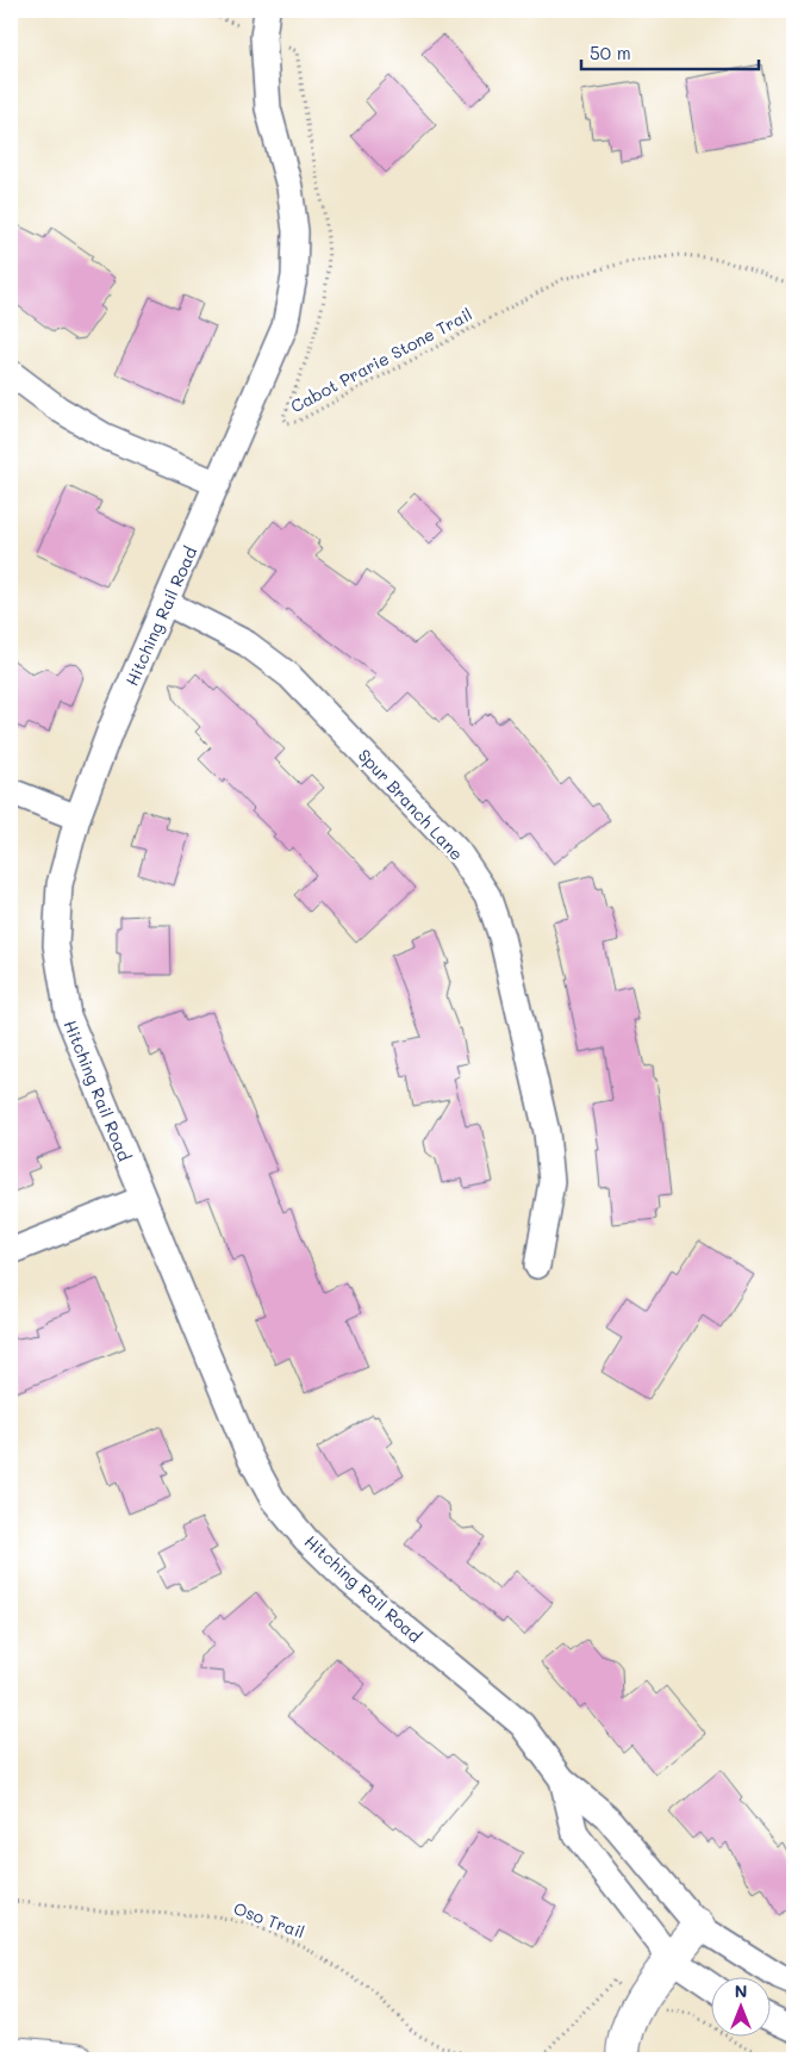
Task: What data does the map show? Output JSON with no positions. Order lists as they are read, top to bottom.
{
  "streets": {
    "street": ["Hitching Rail Road", "Spur Branch Lane"],
    "path": ["Cabot Prarie Stone Trail", "Oso Trail"]
  },
  "crossings": [
    ["Hitching Rail Road", "Spur Branch Lane"]
  ],
  "scale_bar": "50 m",
  "north": "top"
}
